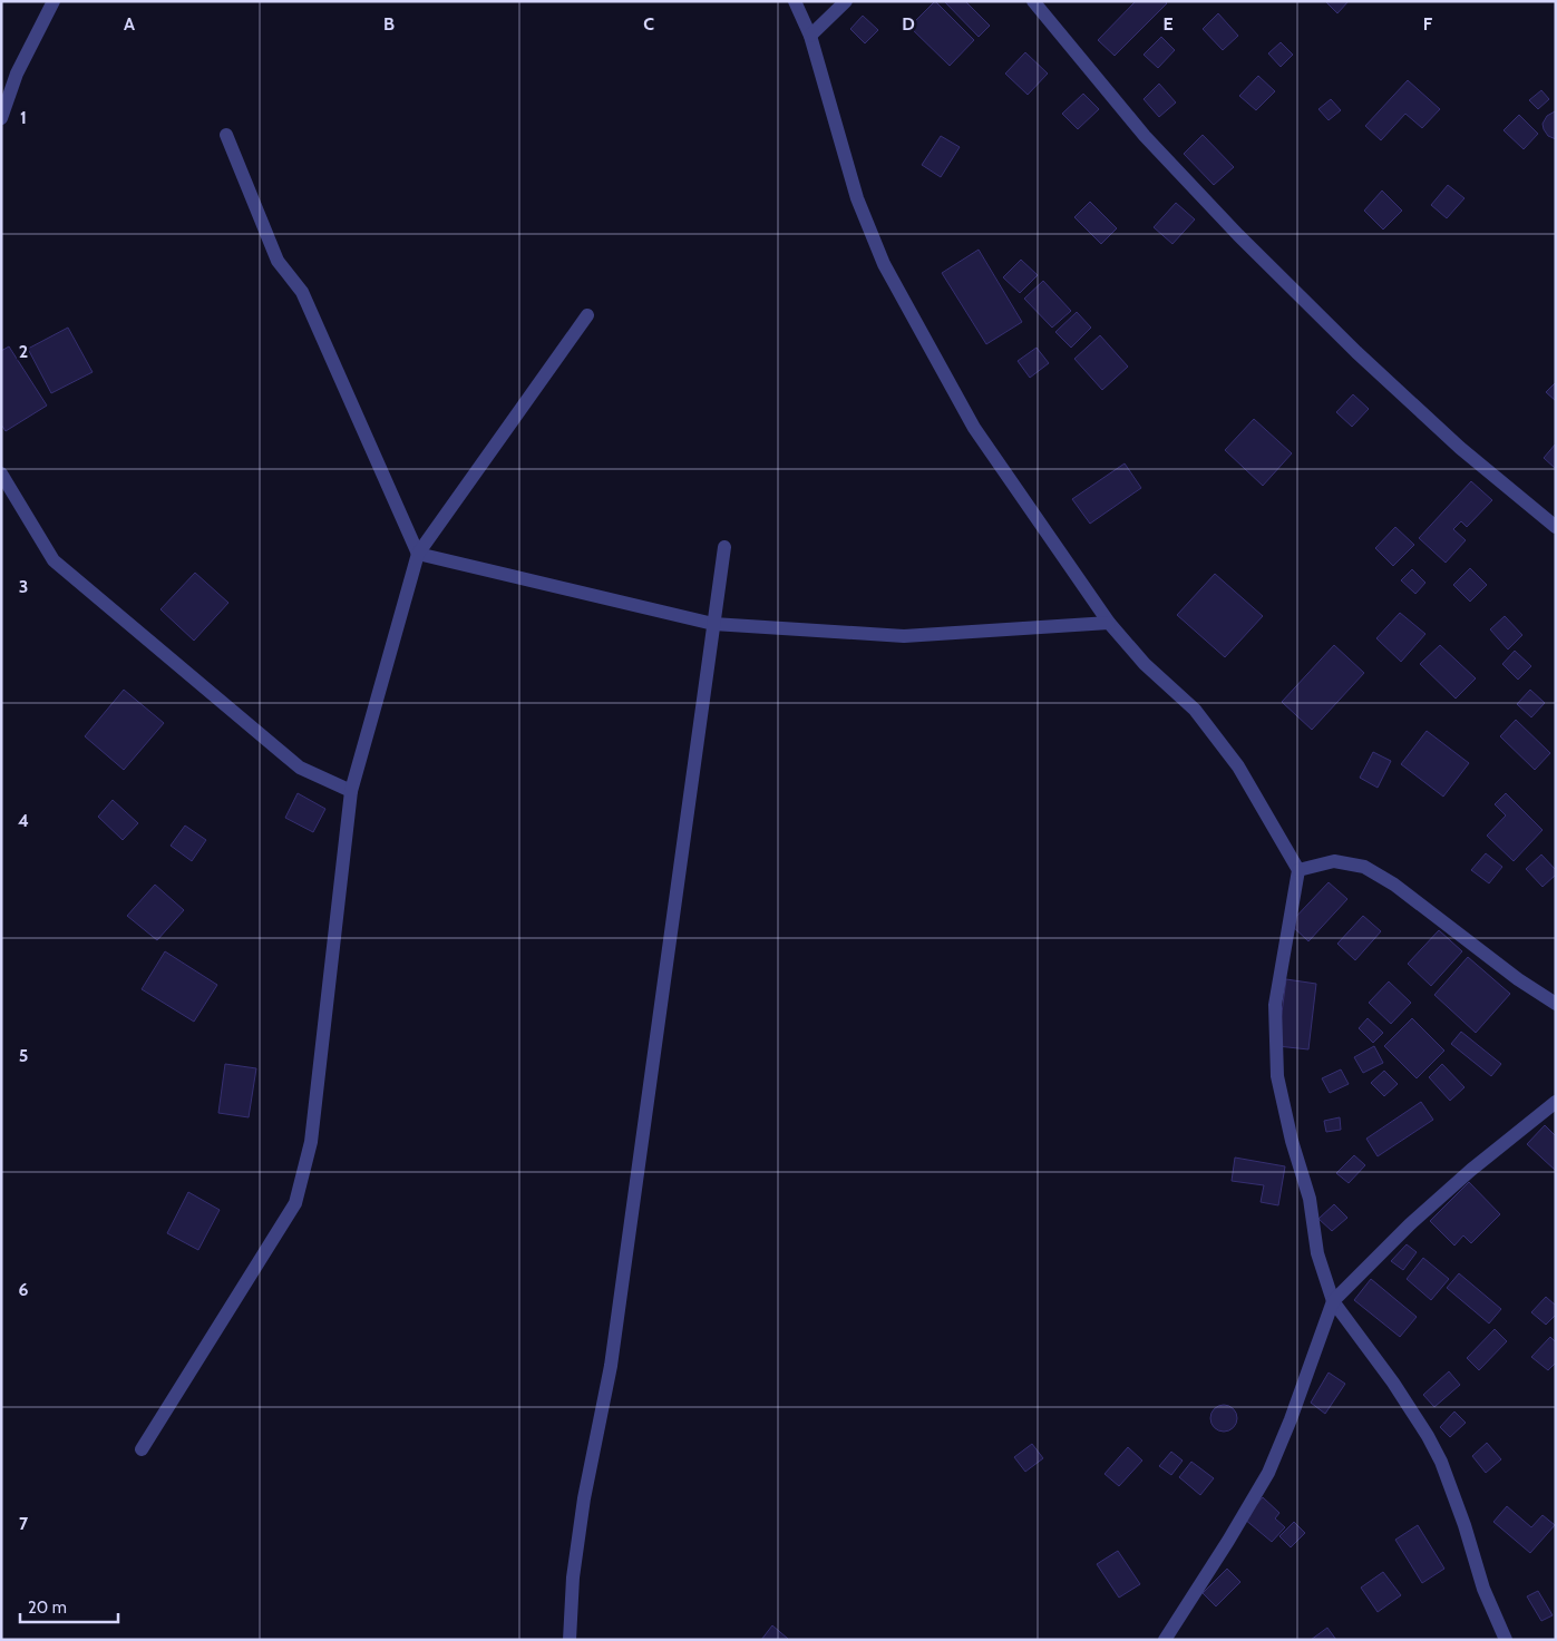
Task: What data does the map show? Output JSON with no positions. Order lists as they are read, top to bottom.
{
  "scale_bar": "20 m",
  "grid": {
    "columns": [
      "A",
      "B",
      "C",
      "D",
      "E",
      "F"
    ],
    "rows": [
      "1",
      "2",
      "3",
      "4",
      "5",
      "6",
      "7"
    ]
  }
}
